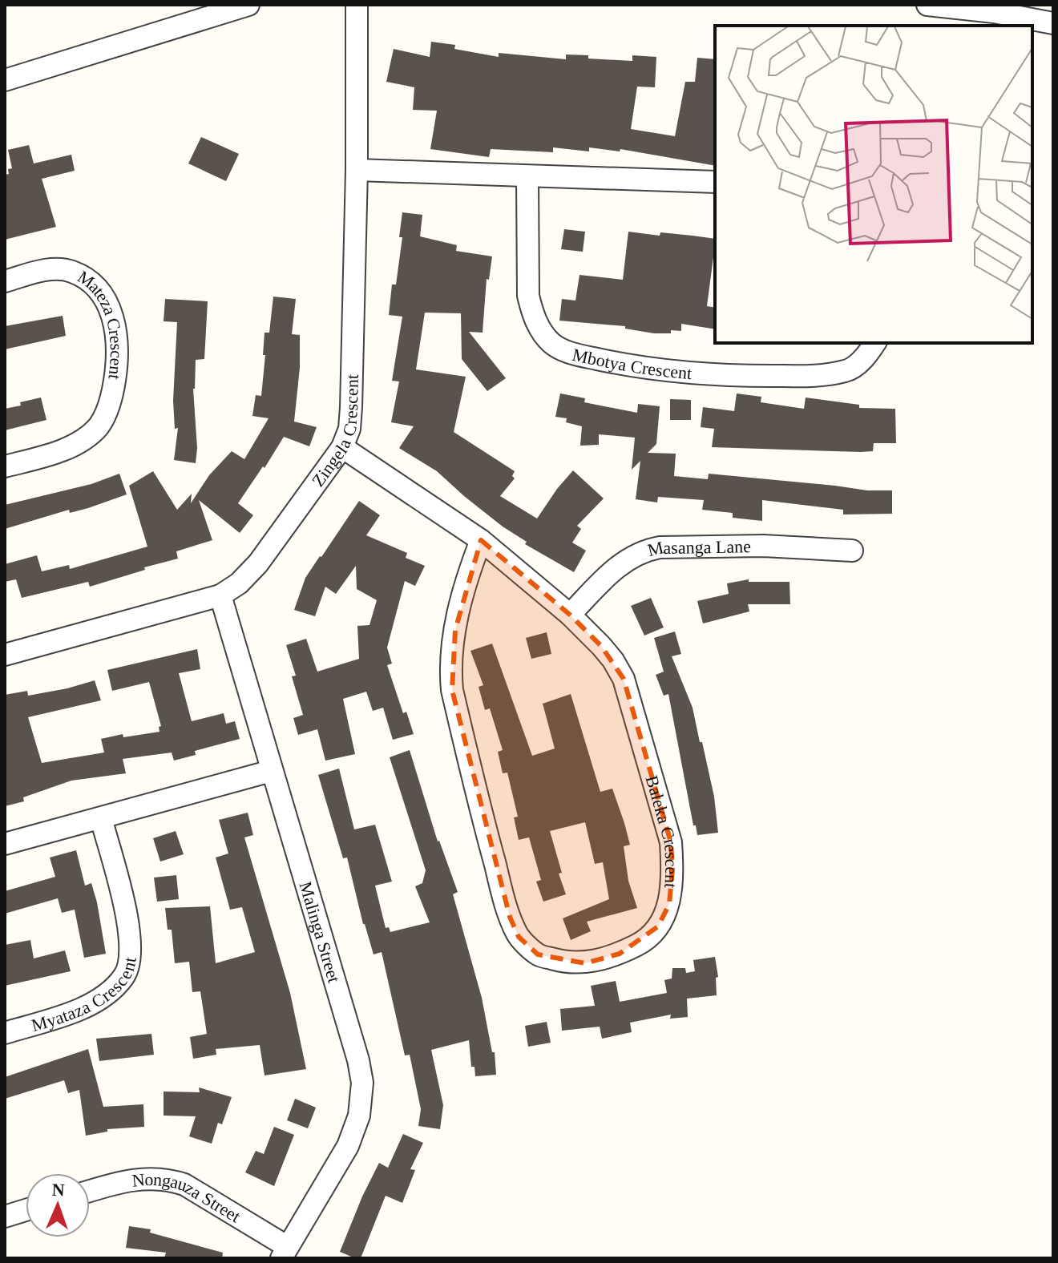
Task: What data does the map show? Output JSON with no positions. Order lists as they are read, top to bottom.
{
  "streets": {
    "street": [
      "Mateza Crescent",
      "Mbotya Crescent",
      "Zingela Crescent",
      "Masanga Lane",
      "Baleka Crescent",
      "Malinga Street",
      "Myataza Crescent",
      "Nongauza Street"
    ]
  },
  "crossings": [
    ["Zingela Crescent", "Baleka Crescent"],
    ["Zingela Crescent", "Malinga Street"],
    ["Masanga Lane", "Baleka Crescent"],
    ["Malinga Street", "Nongauza Street"]
  ],
  "north": "top"
}
